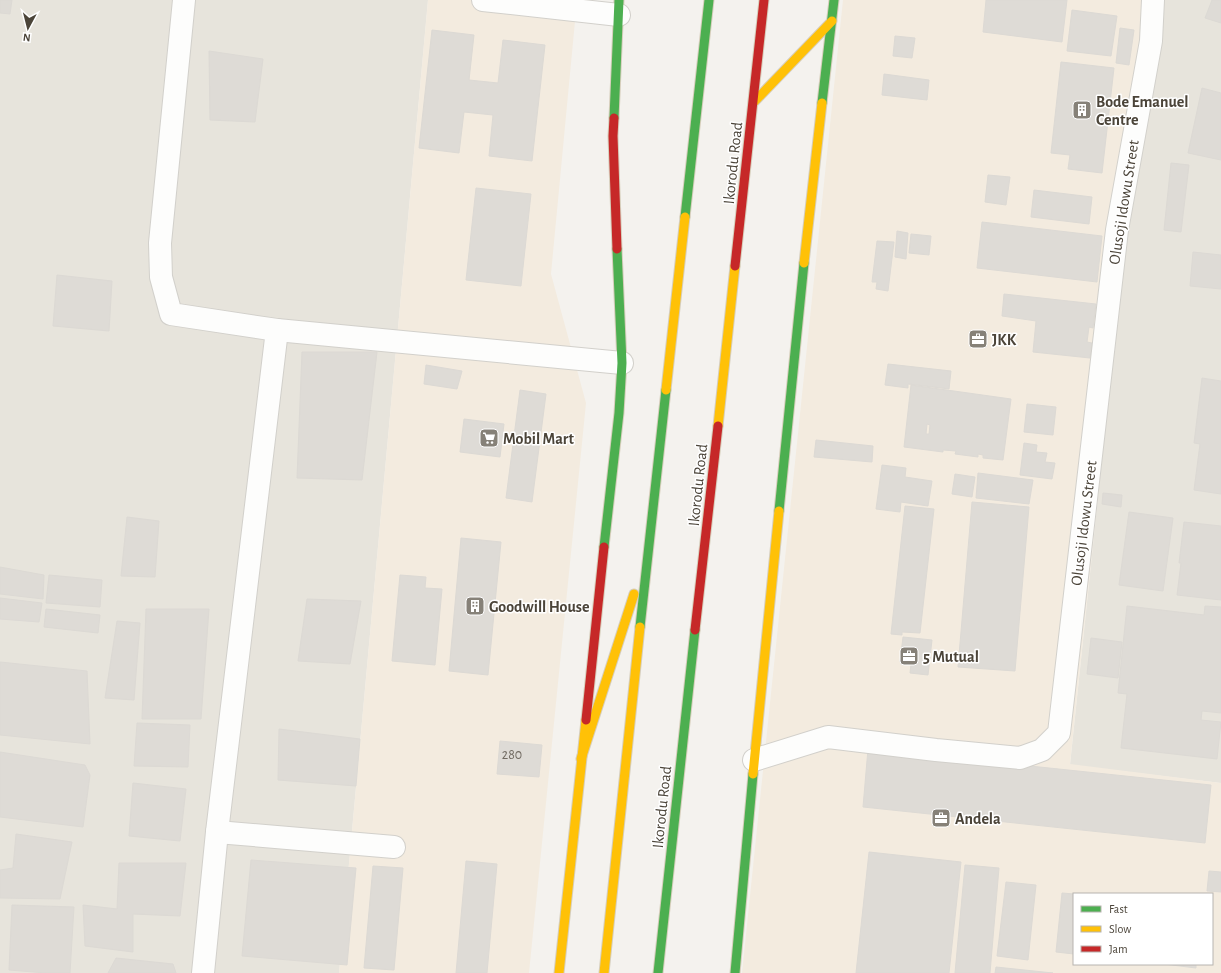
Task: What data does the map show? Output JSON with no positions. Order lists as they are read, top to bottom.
{
  "streets": {
    "main road": ["Ikorodu Road"],
    "street": ["Olusoji Idowu Street"]
  },
  "places": {
    "building": ["Bode Emanuel Centre", "Goodwill House"],
    "office": ["JKK", "5 Mutual", "Andela"],
    "supermarket": ["Mobil Mart"]
  },
  "house_numbers": ["280"],
  "legend": ["Fast", "Slow", "Jam"],
  "north": "bottom"
}
